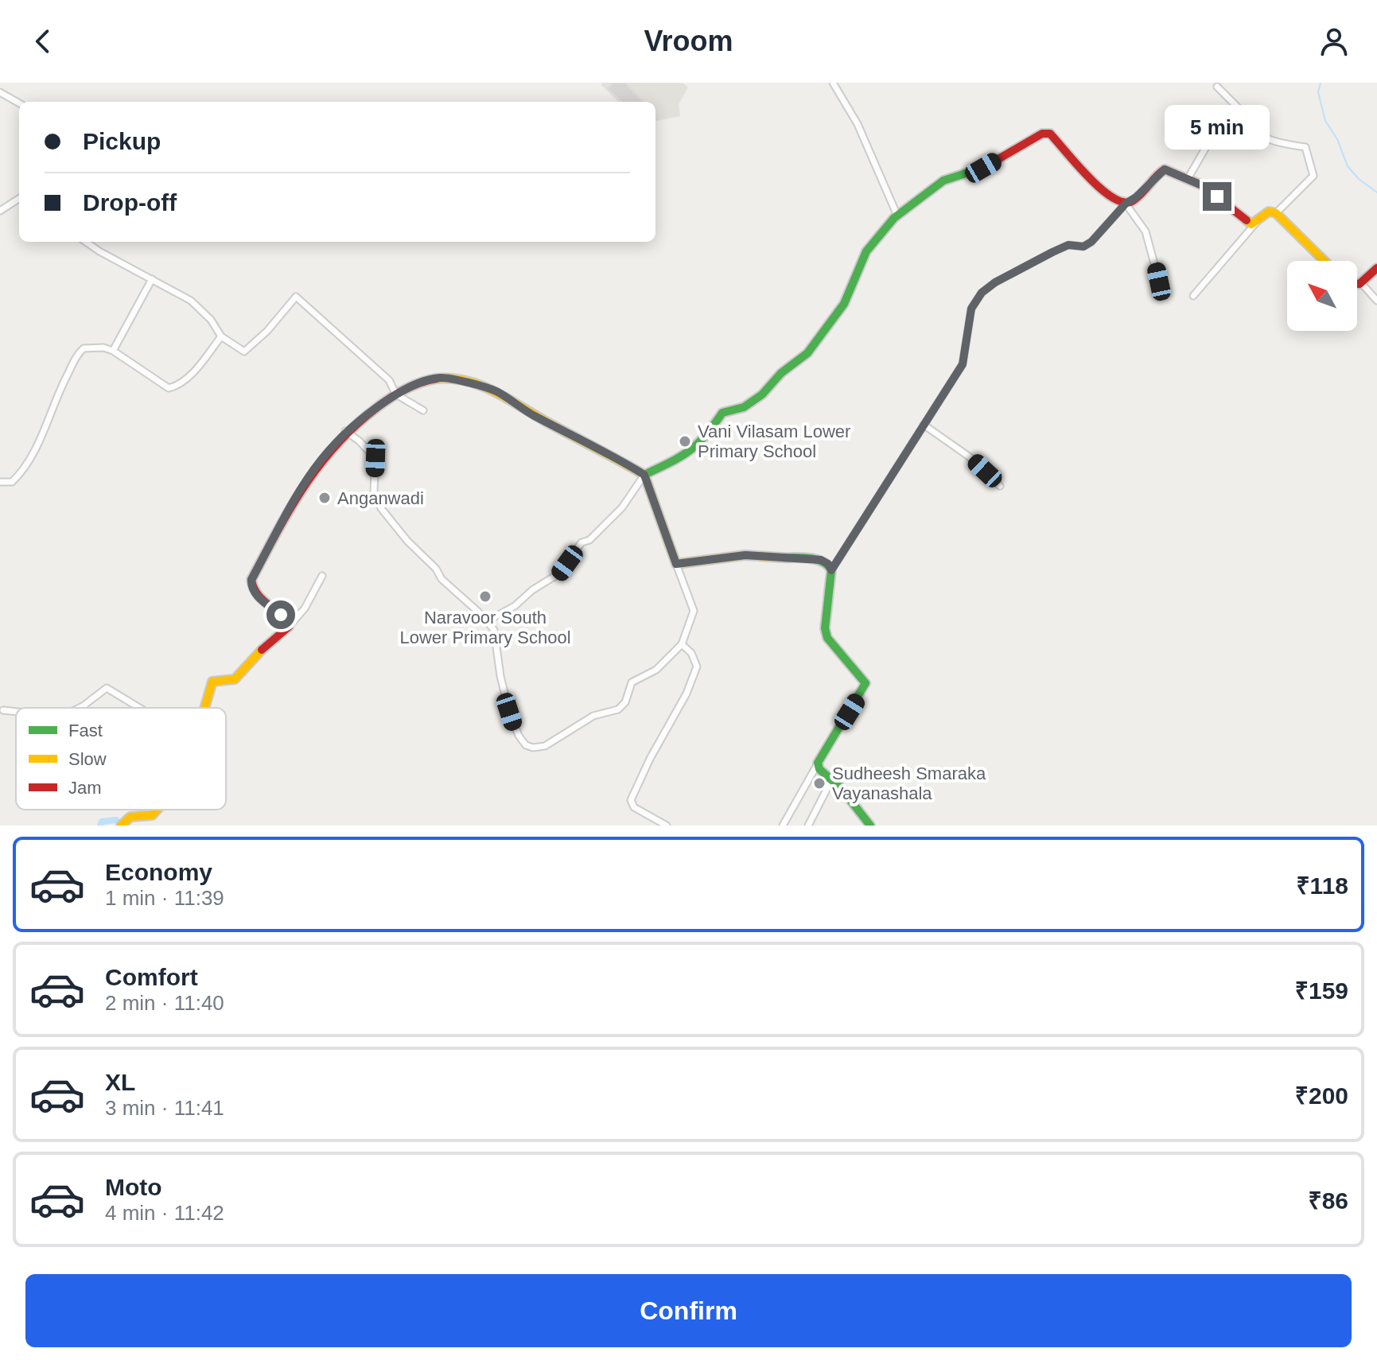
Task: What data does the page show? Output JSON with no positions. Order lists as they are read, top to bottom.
{
  "places": [
    "Vani Vilasam Lower Primary School",
    "Anganwadi",
    "Naravoor South Lower Primary School",
    "Sudheesh Smaraka Vayanashala"
  ],
  "legend": ["Fast", "Slow", "Jam"],
  "north": "top left",
  "page": {
    "header": "Vroom",
    "banner": ["Pickup", "Drop-off"],
    "bubble": "5 min",
    "list": [
      {
        "name": "Economy",
        "note": "1 min · 11:39",
        "value": "₹118"
      },
      {
        "name": "Comfort",
        "note": "2 min · 11:40",
        "value": "₹159"
      },
      {
        "name": "XL",
        "note": "3 min · 11:41",
        "value": "₹200"
      },
      {
        "name": "Moto",
        "note": "4 min · 11:42",
        "value": "₹86"
      }
    ],
    "buttons": "Confirm"
  }
}
